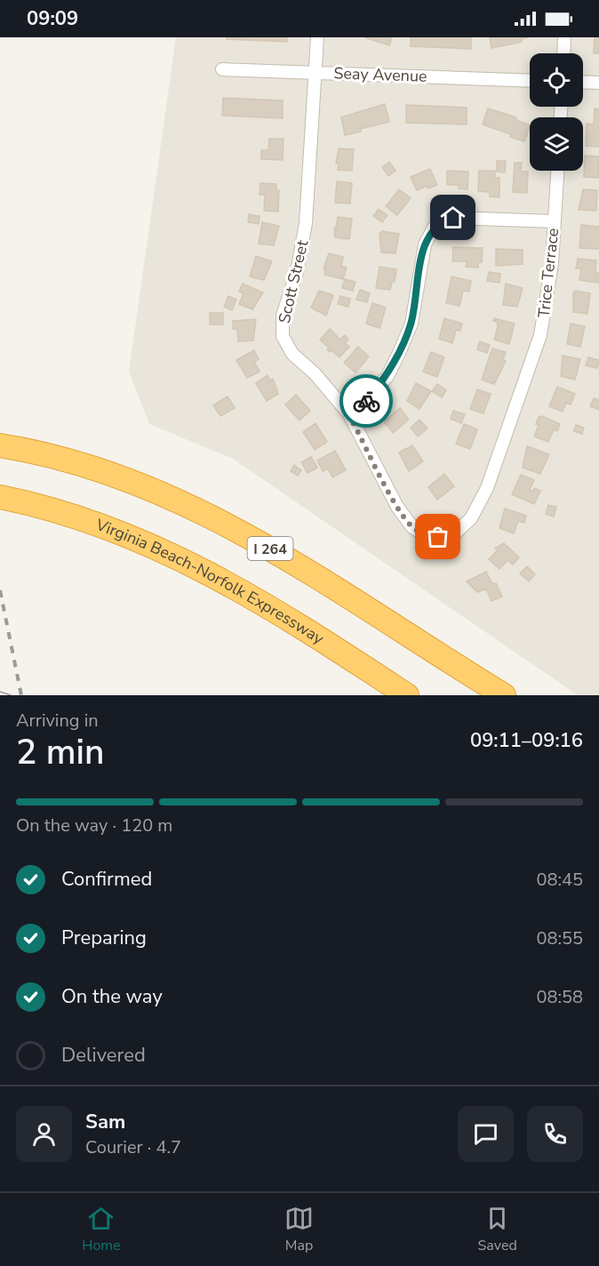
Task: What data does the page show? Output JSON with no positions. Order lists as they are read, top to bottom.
{
  "streets": {
    "highway": ["I 264", "Virginia Beach-Norfolk Expressway"],
    "street": ["Seay Avenue", "Trice Terrace", "Scott Street"]
  },
  "crossings": [
    ["Seay Avenue", "Scott Street"],
    ["Trice Terrace", "Scott Street"]
  ],
  "page": {
    "status": "09:09",
    "heading": ["2 min", "Arriving in", "09:11–09:16"],
    "panel": ["Sam", "Courier · 4.7"],
    "bar": "On the way · 120 m",
    "list": [
      ["Confirmed", "08:45"],
      ["Preparing", "08:55"],
      ["On the way", "08:58"],
      "Delivered"
    ],
    "tabs": ["Home", "Map", "Saved"]
  }
}
